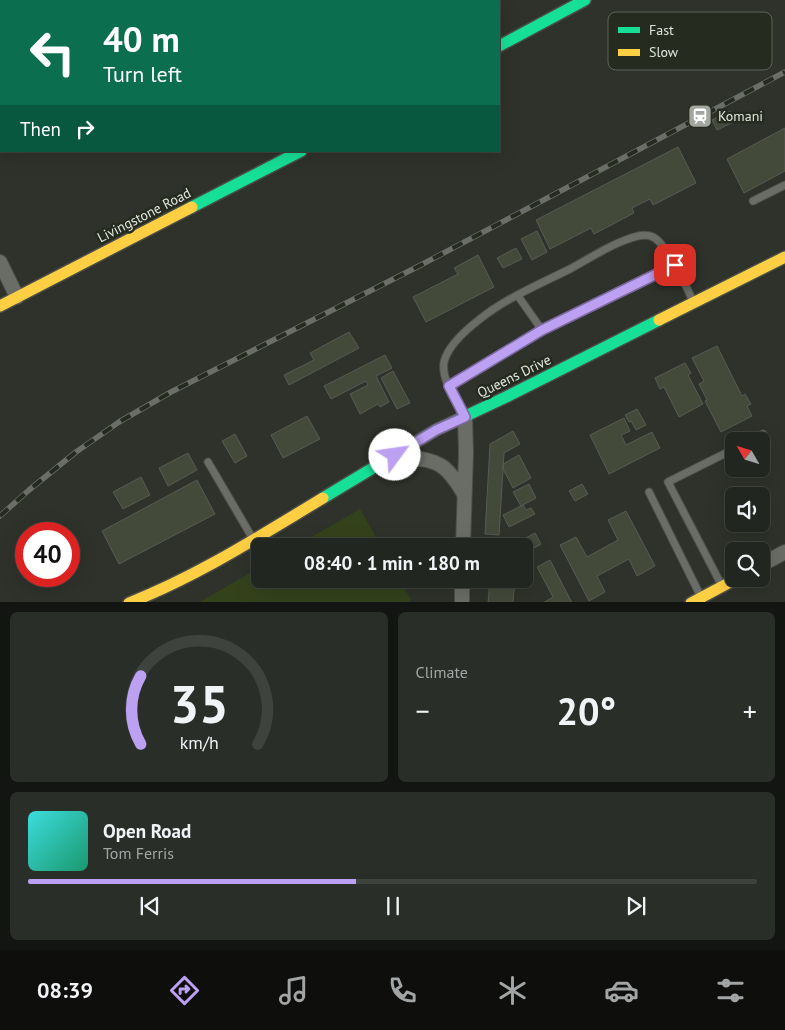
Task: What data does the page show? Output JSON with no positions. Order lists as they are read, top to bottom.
{
  "streets": {
    "street": ["Livingstone Road", "Queens Drive"]
  },
  "places": {
    "station": ["Komani"]
  },
  "legend": ["Fast", "Slow"],
  "north": "top left",
  "page": {
    "turn": ["40 m", "Turn left"],
    "then": "Then",
    "limit": "40",
    "trip": "08:40 · 1 min · 180 m",
    "tile": "Climate",
    "heat": ["−", "20°", "+"],
    "song": ["Open Road", "Tom Ferris"],
    "tabs": "08:39",
    "gauge": ["35", "km/h"]
  }
}
